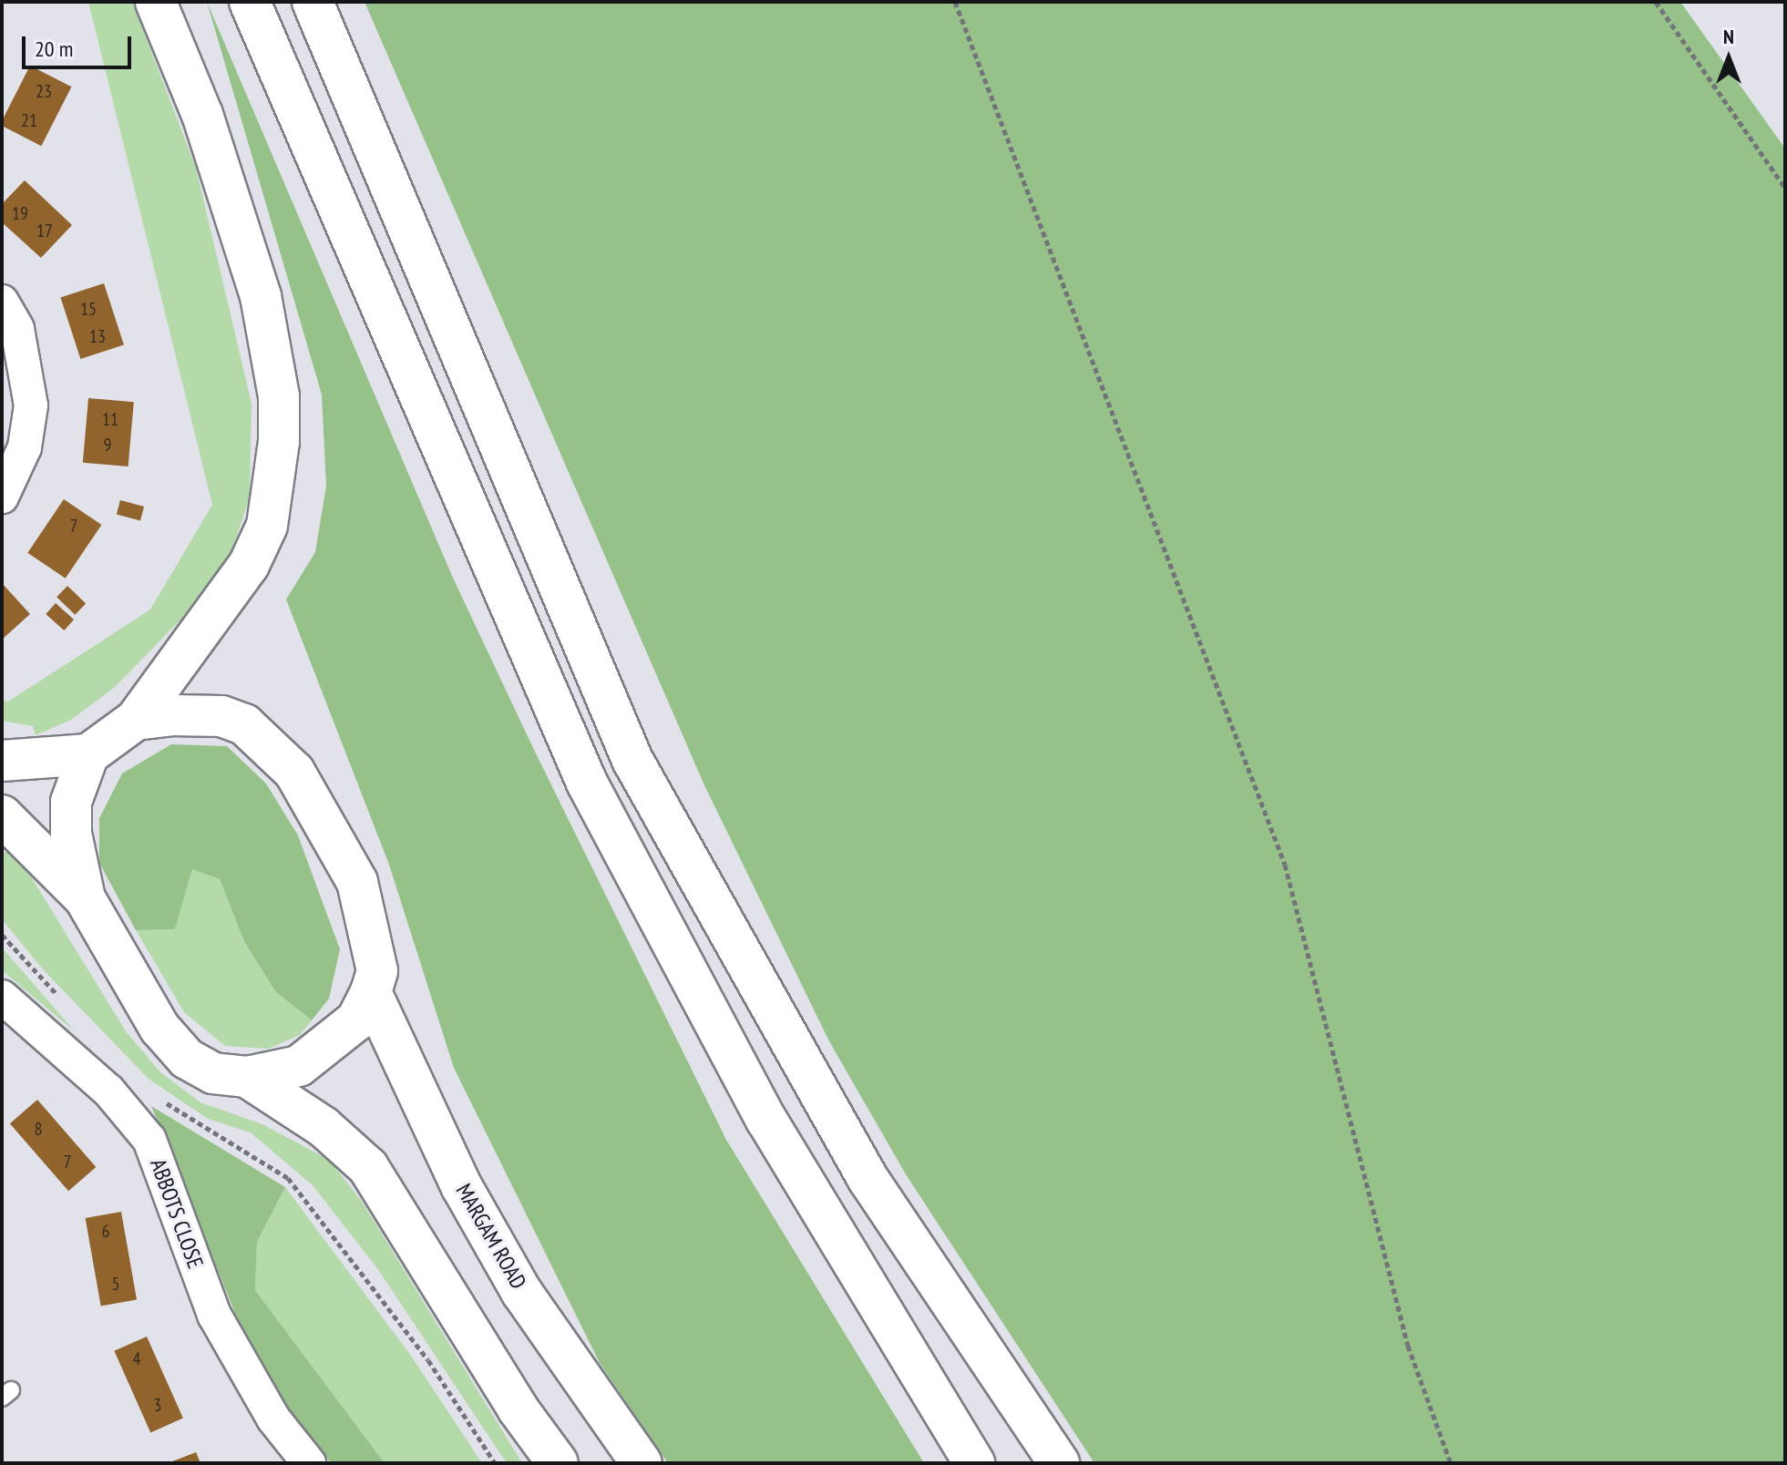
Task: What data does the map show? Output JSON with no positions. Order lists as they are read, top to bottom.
{
  "streets": {
    "main road": ["MARGAM ROAD"],
    "street": ["ABBOTS CLOSE"]
  },
  "house_numbers": [
    "23",
    "21",
    "19",
    "17",
    "15",
    "13",
    "11",
    "9",
    "7",
    "8",
    "7",
    "6",
    "5",
    "4",
    "3"
  ],
  "scale_bar": "20 m",
  "north": "top"
}
